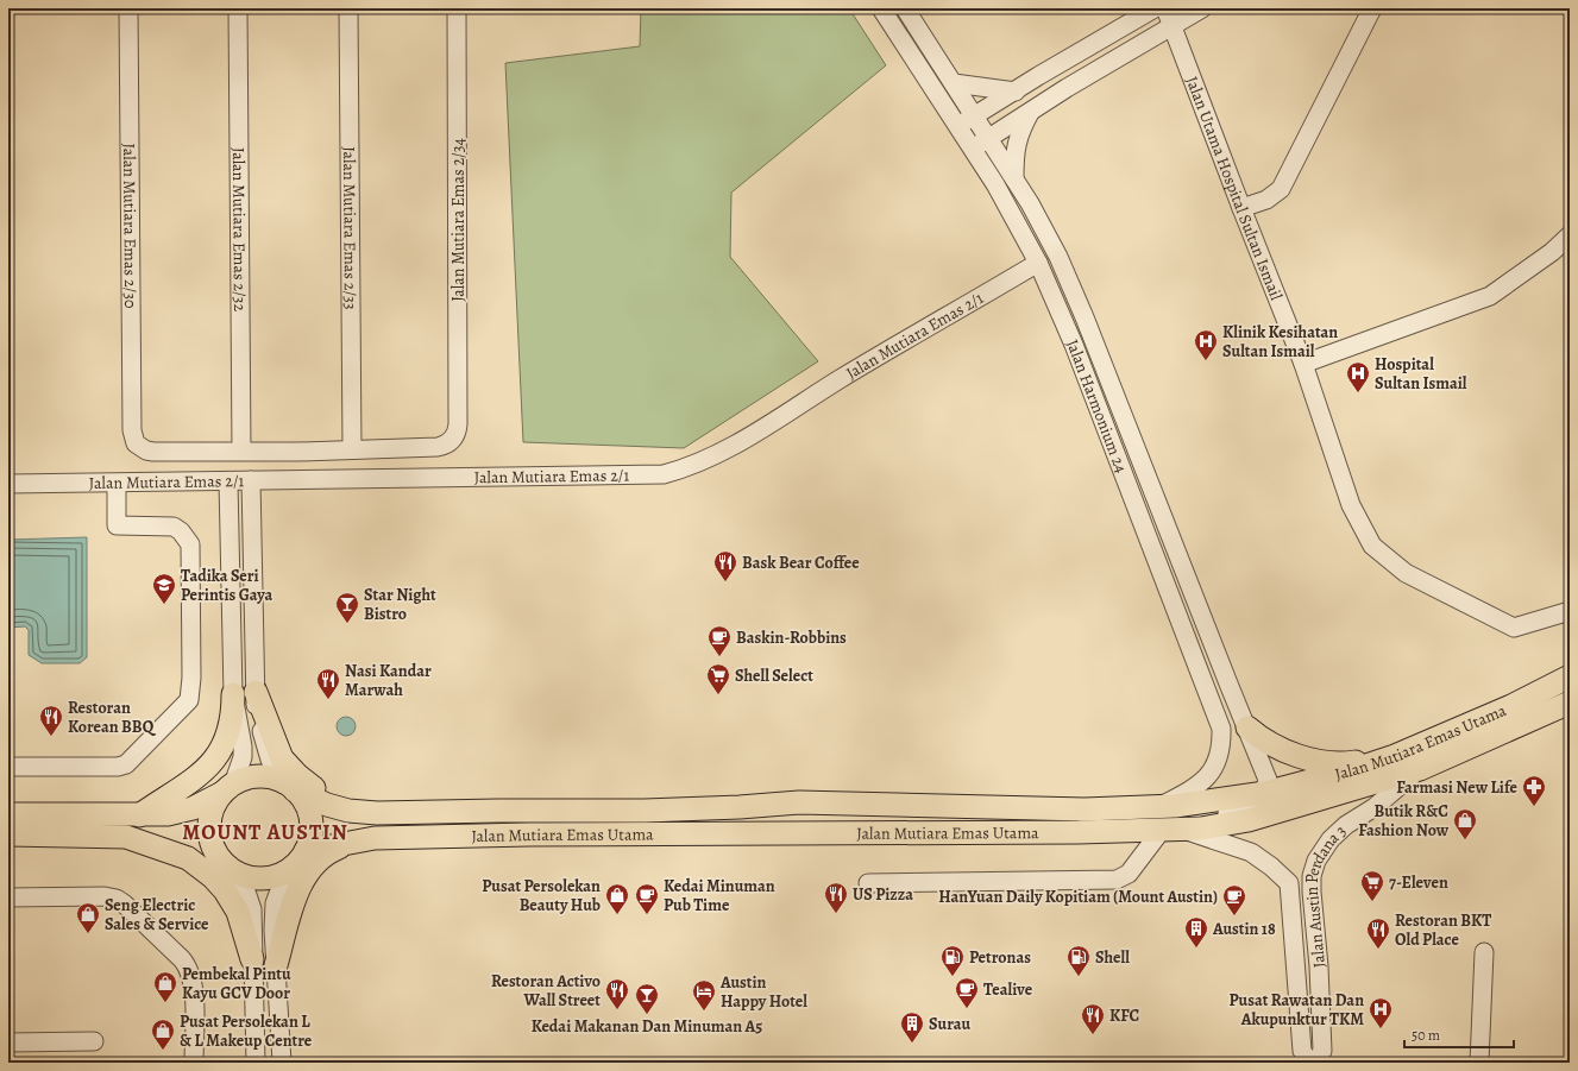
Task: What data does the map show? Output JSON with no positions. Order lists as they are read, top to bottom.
{
  "streets": {
    "main road": ["Jalan Mutiara Emas Utama"],
    "street": [
      "Jalan Utama Hospital Sultan Ismail",
      "Jalan Mutiara Emas 2/34",
      "Jalan Mutiara Emas 2/30",
      "Jalan Mutiara Emas 2/33",
      "Jalan Mutiara Emas 2/32",
      "Jalan Mutiara Emas 2/1",
      "Jalan Harmonium 24",
      "Jalan Austin Perdana 3"
    ]
  },
  "crossings": [
    ["Jalan Mutiara Emas 2/34", "Jalan Mutiara Emas 2/33"],
    ["Jalan Mutiara Emas 2/30", "Jalan Mutiara Emas 2/32"],
    ["Jalan Mutiara Emas 2/1", "Jalan Harmonium 24"],
    ["Jalan Harmonium 24", "Jalan Mutiara Emas Utama"],
    ["Jalan Mutiara Emas Utama", "Jalan Austin Perdana 3"]
  ],
  "districts": ["MOUNT AUSTIN"],
  "places": {
    "hospital": ["Klinik Kesihatan Sultan Ismail", "Hospital Sultan Ismail", "Pusat Rawatan Dan Akupunktur TKM"],
    "restaurant": [
      "Bask Bear Coffee",
      "Nasi Kandar Marwah",
      "Restoran Korean BBQ",
      "US Pizza",
      "Restoran BKT Old Place",
      "Restoran Activo Wall Street",
      "KFC"
    ],
    "school or university": ["Tadika Seri Perintis Gaya"],
    "bar": ["Star Night Bistro", "Kedai Makanan Dan Minuman A5"],
    "cafe": [
      "Baskin-Robbins",
      "Kedai Minuman Pub Time",
      "HanYuan Daily Kopitiam (Mount Austin)",
      "Tealive"
    ],
    "supermarket": ["Shell Select", "7-Eleven"],
    "pharmacy": ["Farmasi New Life"],
    "shop": [
      "Butik R&C Fashion Now",
      "Pusat Persolekan Beauty Hub",
      "Seng Electric Sales & Service",
      "Pembekal Pintu Kayu GCV Door",
      "Pusat Persolekan L & L Makeup Centre"
    ],
    "building": ["Austin 18", "Surau"],
    "fuel station": ["Petronas", "Shell"],
    "hotel": ["Austin Happy Hotel"]
  },
  "scale_bar": "50 m"
}
